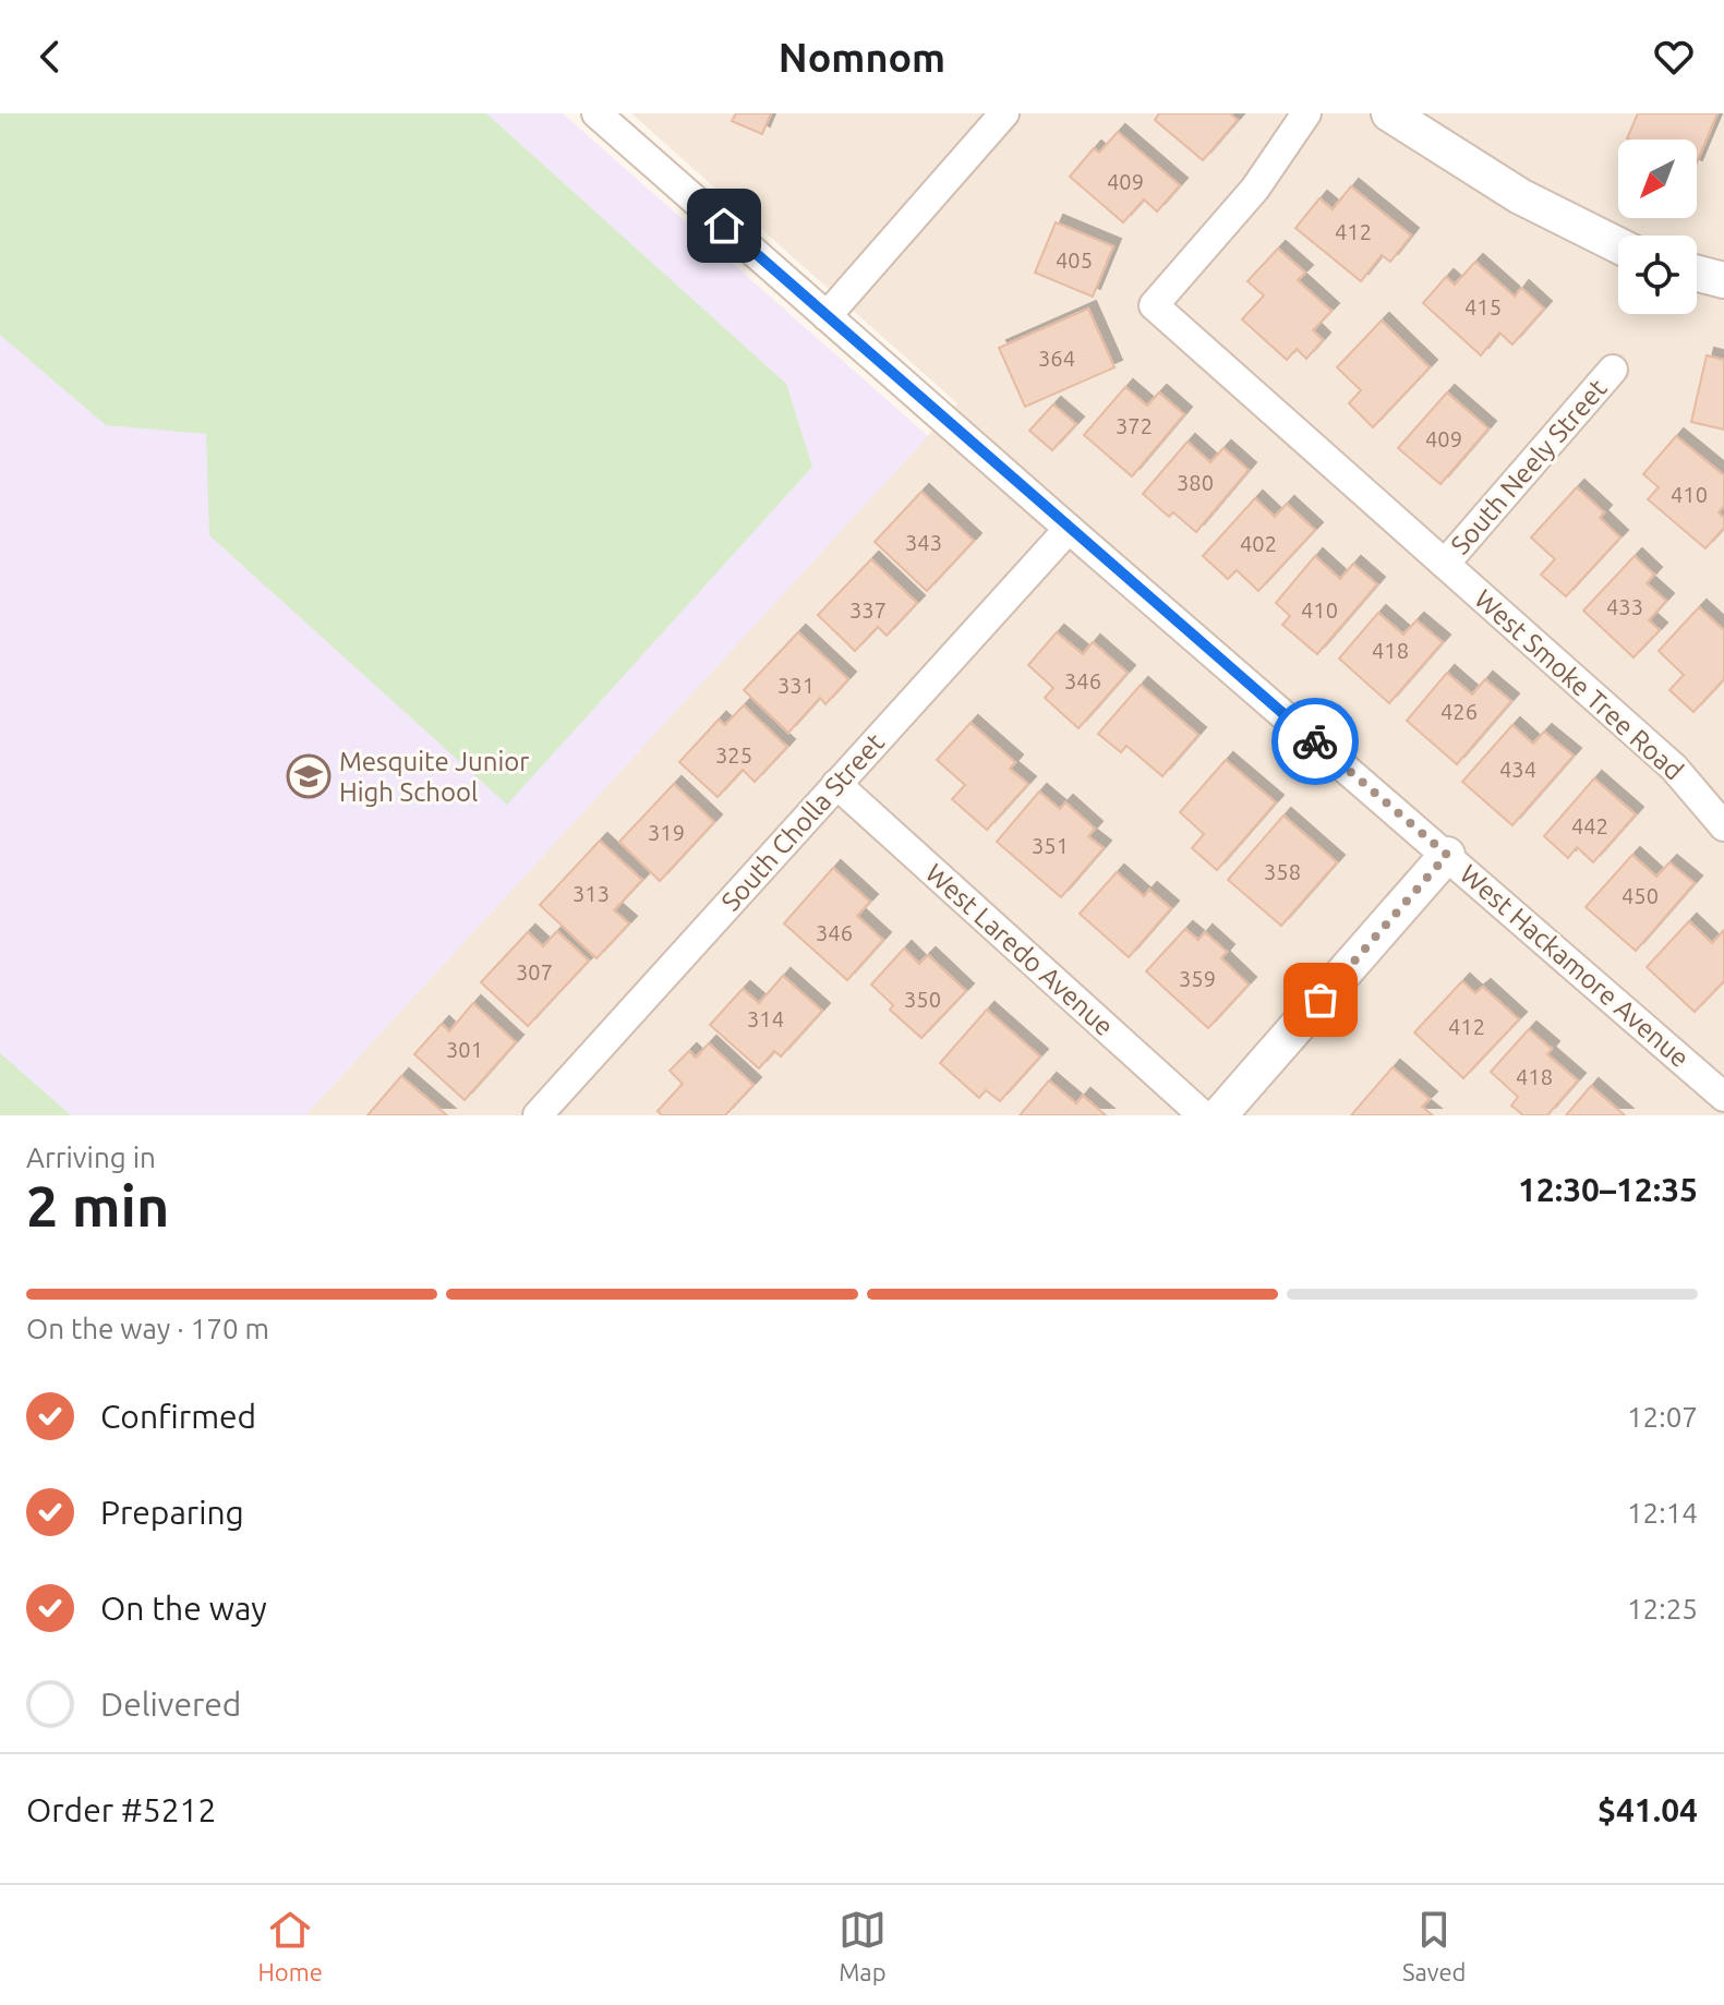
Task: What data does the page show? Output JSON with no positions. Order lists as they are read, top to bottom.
{
  "streets": {
    "street": [
      "South Neely Street",
      "West Smoke Tree Road",
      "South Cholla Street",
      "West Laredo Avenue",
      "West Hackamore Avenue"
    ]
  },
  "crossings": [
    ["South Neely Street", "West Smoke Tree Road"],
    ["South Cholla Street", "West Laredo Avenue"],
    ["South Cholla Street", "West Hackamore Avenue"]
  ],
  "places": {
    "school or university": ["Mesquite Junior High School"]
  },
  "house_numbers": [
    "409",
    "412",
    "405",
    "415",
    "364",
    "372",
    "409",
    "380",
    "410",
    "343",
    "402",
    "433",
    "337",
    "410",
    "418",
    "346",
    "331",
    "426",
    "325",
    "434",
    "442",
    "319",
    "351",
    "358",
    "313",
    "450",
    "346",
    "307",
    "359",
    "350",
    "314",
    "412",
    "301",
    "418"
  ],
  "north": "bottom left",
  "page": {
    "header": "Nomnom",
    "heading": ["2 min", "Arriving in", "12:30–12:35"],
    "panel": ["Order #5212", "$41.04"],
    "bar": "On the way · 170 m",
    "list": [
      ["Confirmed", "12:07"],
      ["Preparing", "12:14"],
      ["On the way", "12:25"],
      "Delivered"
    ],
    "tabs": ["Home", "Map", "Saved"]
  }
}
